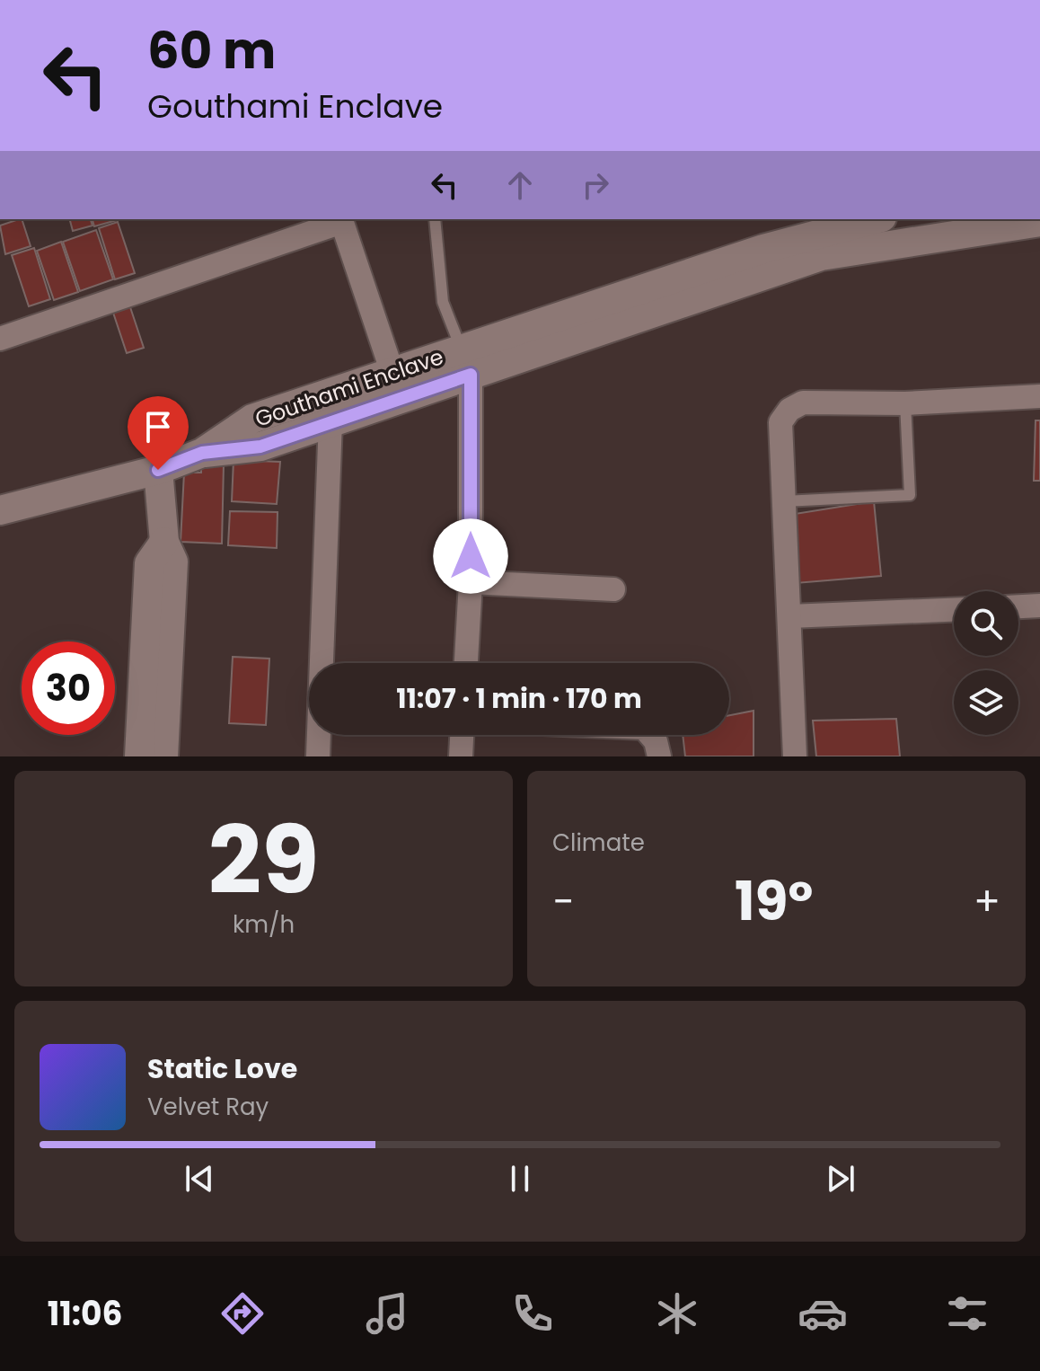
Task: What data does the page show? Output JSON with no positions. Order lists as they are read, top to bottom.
{
  "streets": {
    "street": ["Gouthami Enclave"]
  },
  "page": {
    "turn": ["60 m", "Gouthami Enclave"],
    "limit": "30",
    "trip": "11:07 · 1 min · 170 m",
    "tile": [
      ["29", "km/h"],
      "Climate"
    ],
    "heat": ["−", "19°", "+"],
    "song": ["Static Love", "Velvet Ray"],
    "tabs": "11:06"
  }
}
